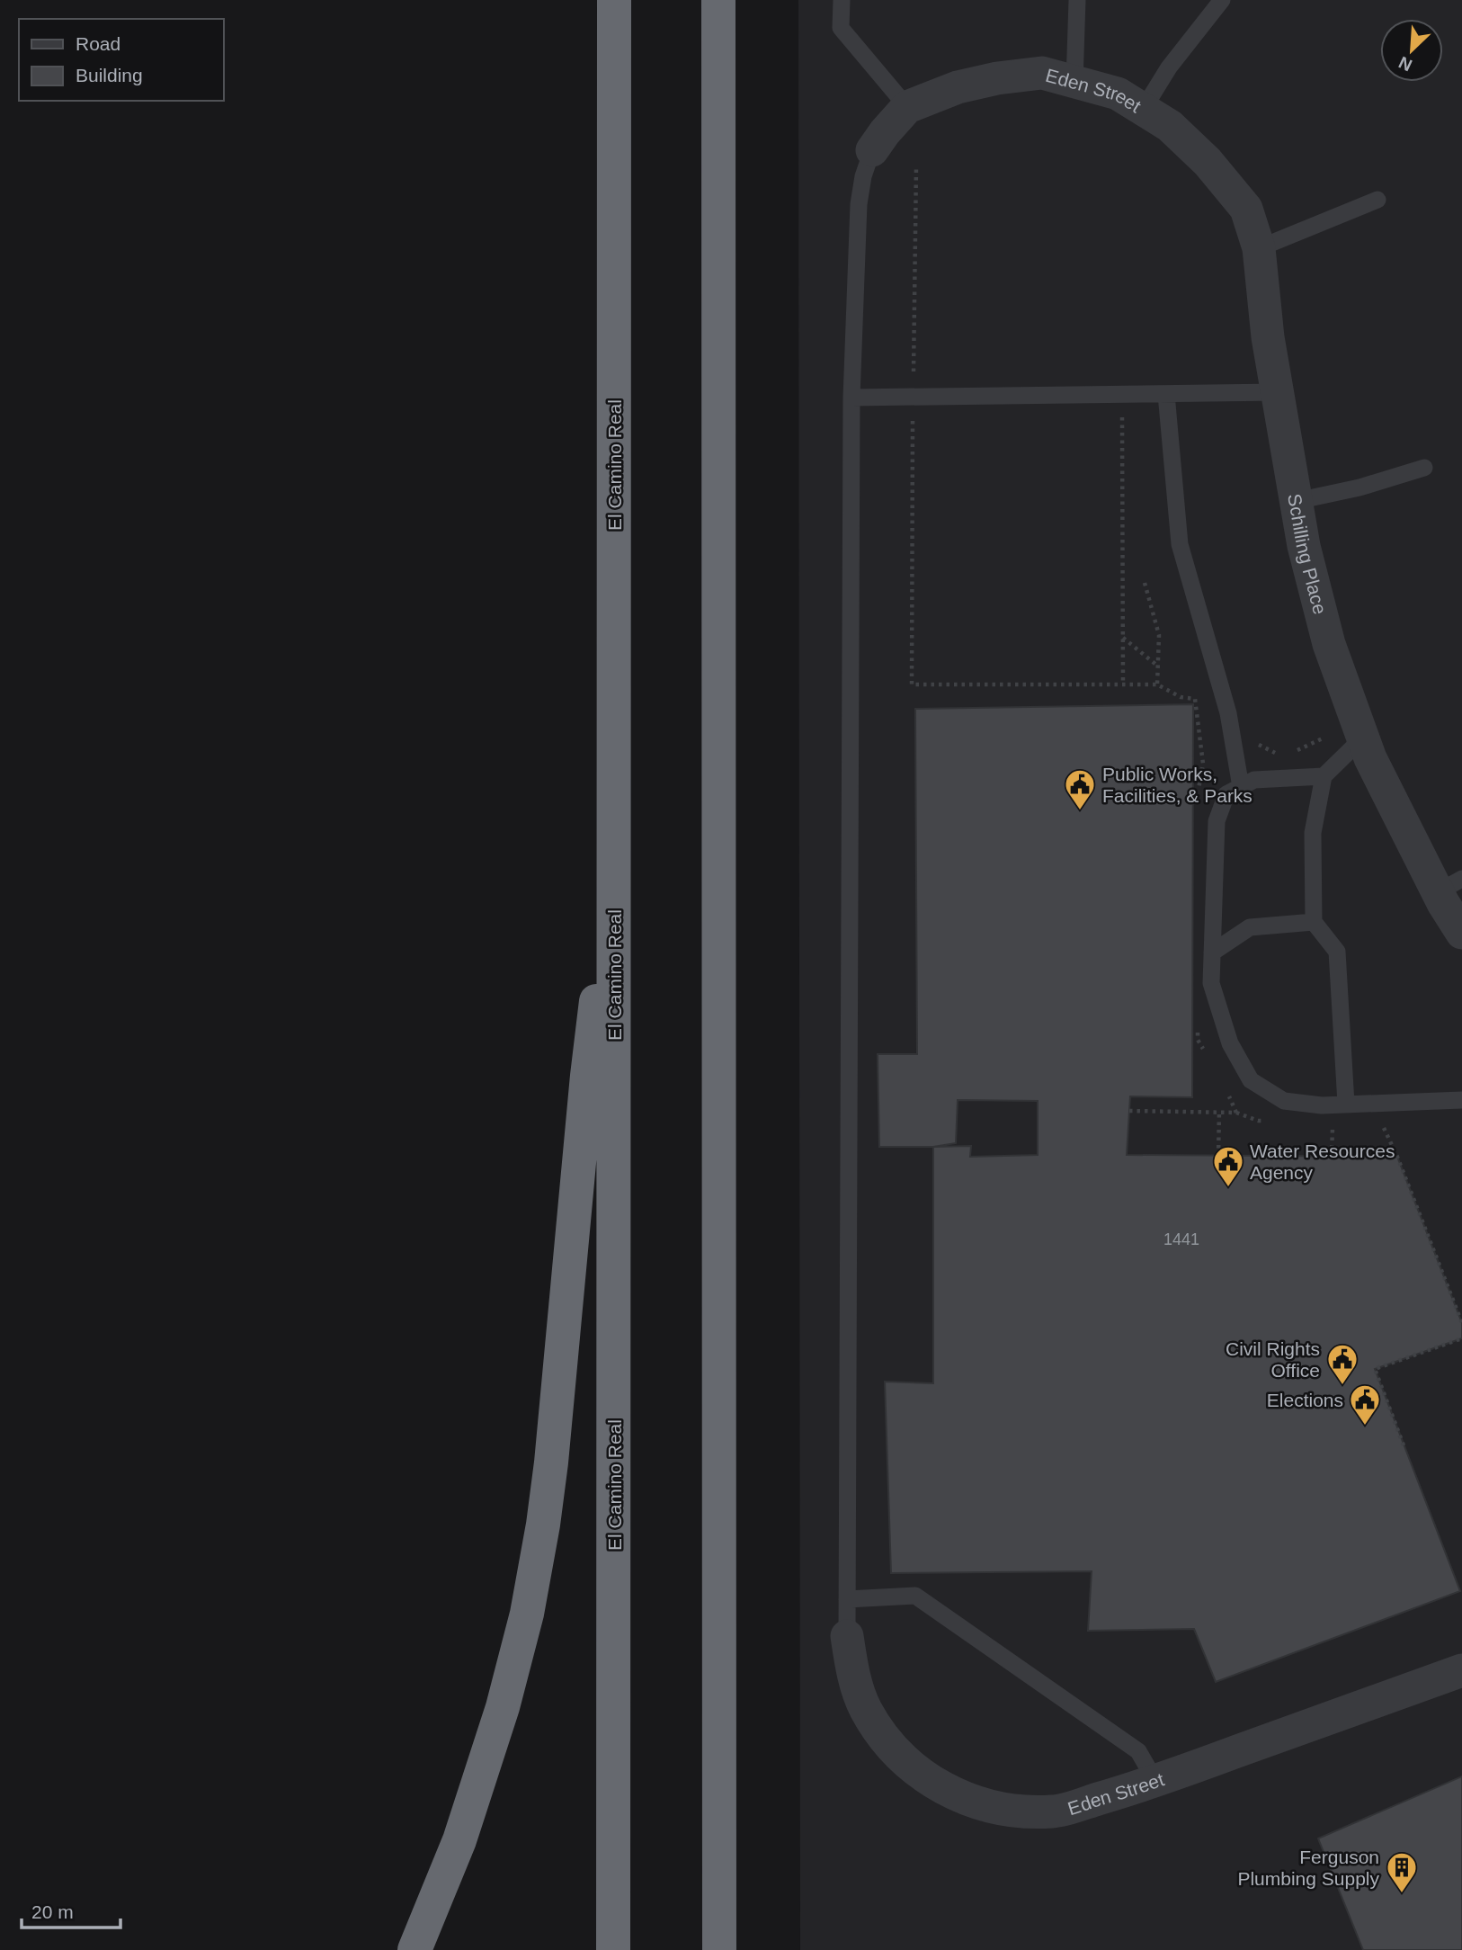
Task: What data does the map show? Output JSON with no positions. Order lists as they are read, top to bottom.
{
  "streets": {
    "highway": ["El Camino Real"],
    "street": ["Eden Street", "Schilling Place"]
  },
  "crossings": [
    ["Eden Street", "Schilling Place"]
  ],
  "places": {
    "public building": [
      "Public Works, Facilities, & Parks",
      "Water Resources Agency",
      "Civil Rights Office",
      "Elections"
    ],
    "building": ["Ferguson Plumbing Supply"]
  },
  "house_numbers": ["1441"],
  "legend": ["Road", "Building"],
  "scale_bar": "20 m",
  "north": "bottom left"
}
